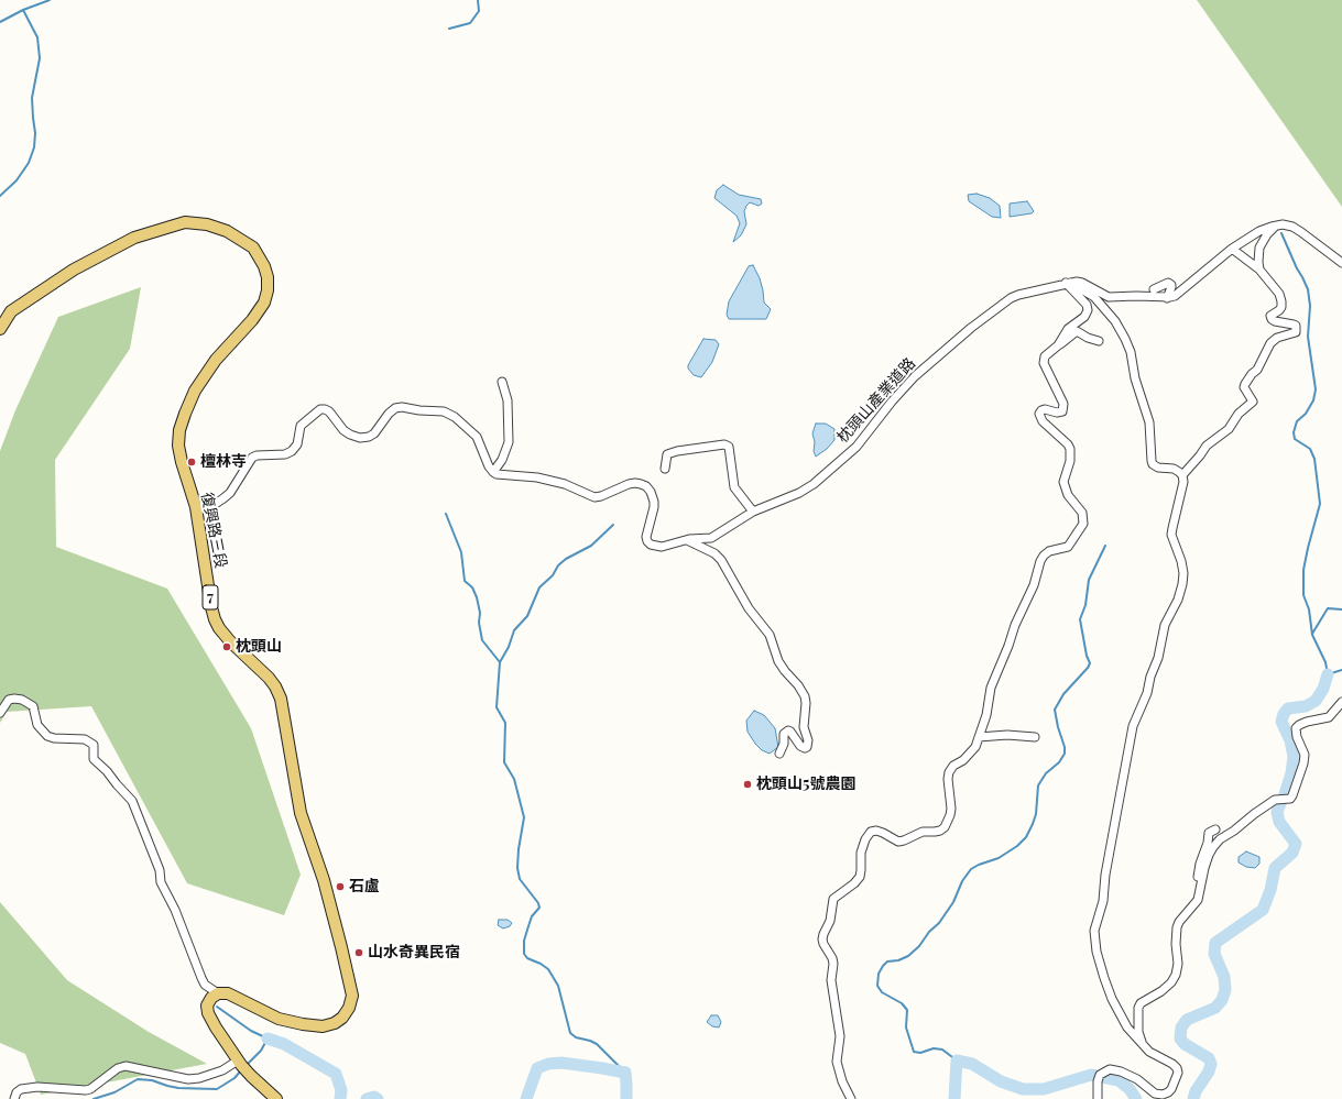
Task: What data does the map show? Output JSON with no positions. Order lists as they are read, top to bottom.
{
  "streets": {
    "main road": ["復興路三段", "7"],
    "street": ["枕頭山產業道路"]
  },
  "places": [
    "檀林寺",
    "枕頭山",
    "枕頭山5號農園",
    "石盧",
    "山水奇異民宿"
  ]
}
